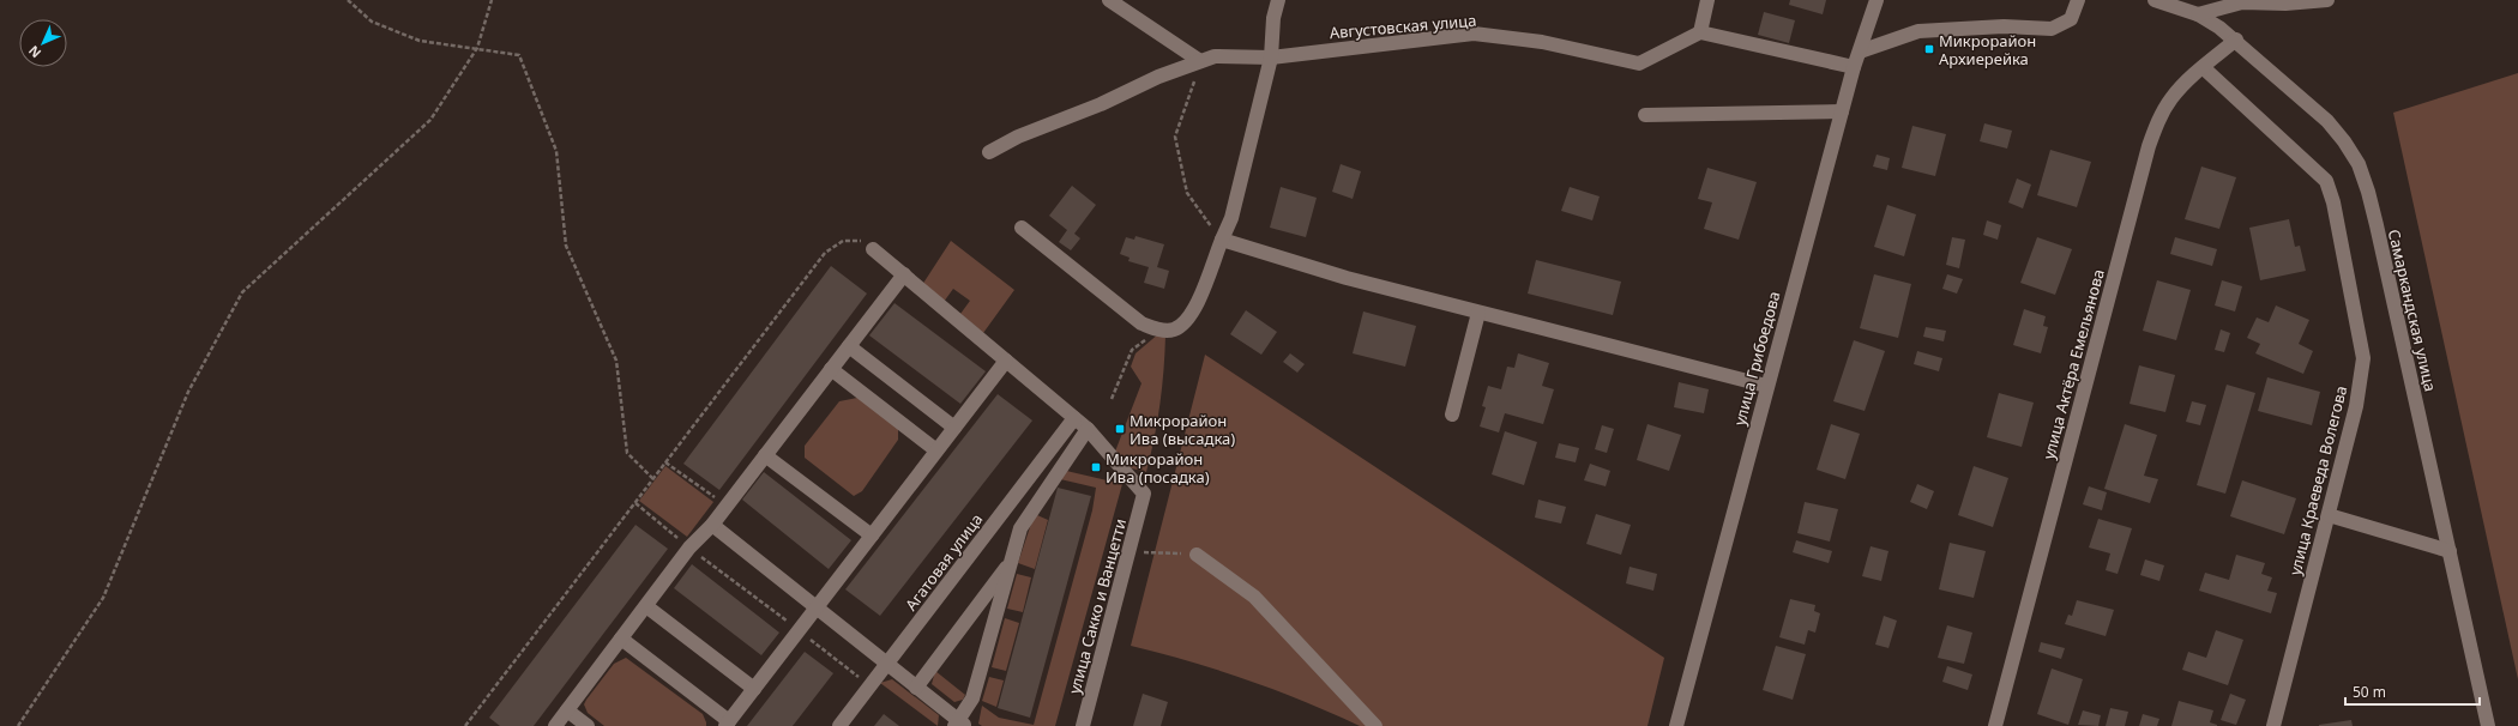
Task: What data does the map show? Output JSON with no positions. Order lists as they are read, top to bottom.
{
  "streets": {
    "street": [
      "Августовская улица",
      "Самаркандская улица",
      "улица Грибоедова",
      "улица Актёра Емельянова",
      "улица Краеведа Волегова",
      "Агатовая улица",
      "улица Сакко и Ванцетти"
    ]
  },
  "crossings": [
    ["Самаркандская улица", "улица Актёра Емельянова"],
    ["улица Актёра Емельянова", "улица Краеведа Волегова"]
  ],
  "places": {
    "transit": ["Микрорайон Архиерейка", "Микрорайон Ива (высадка)", "Микрорайон Ива (посадка)"]
  },
  "scale_bar": "50 m",
  "north": "bottom left"
}
